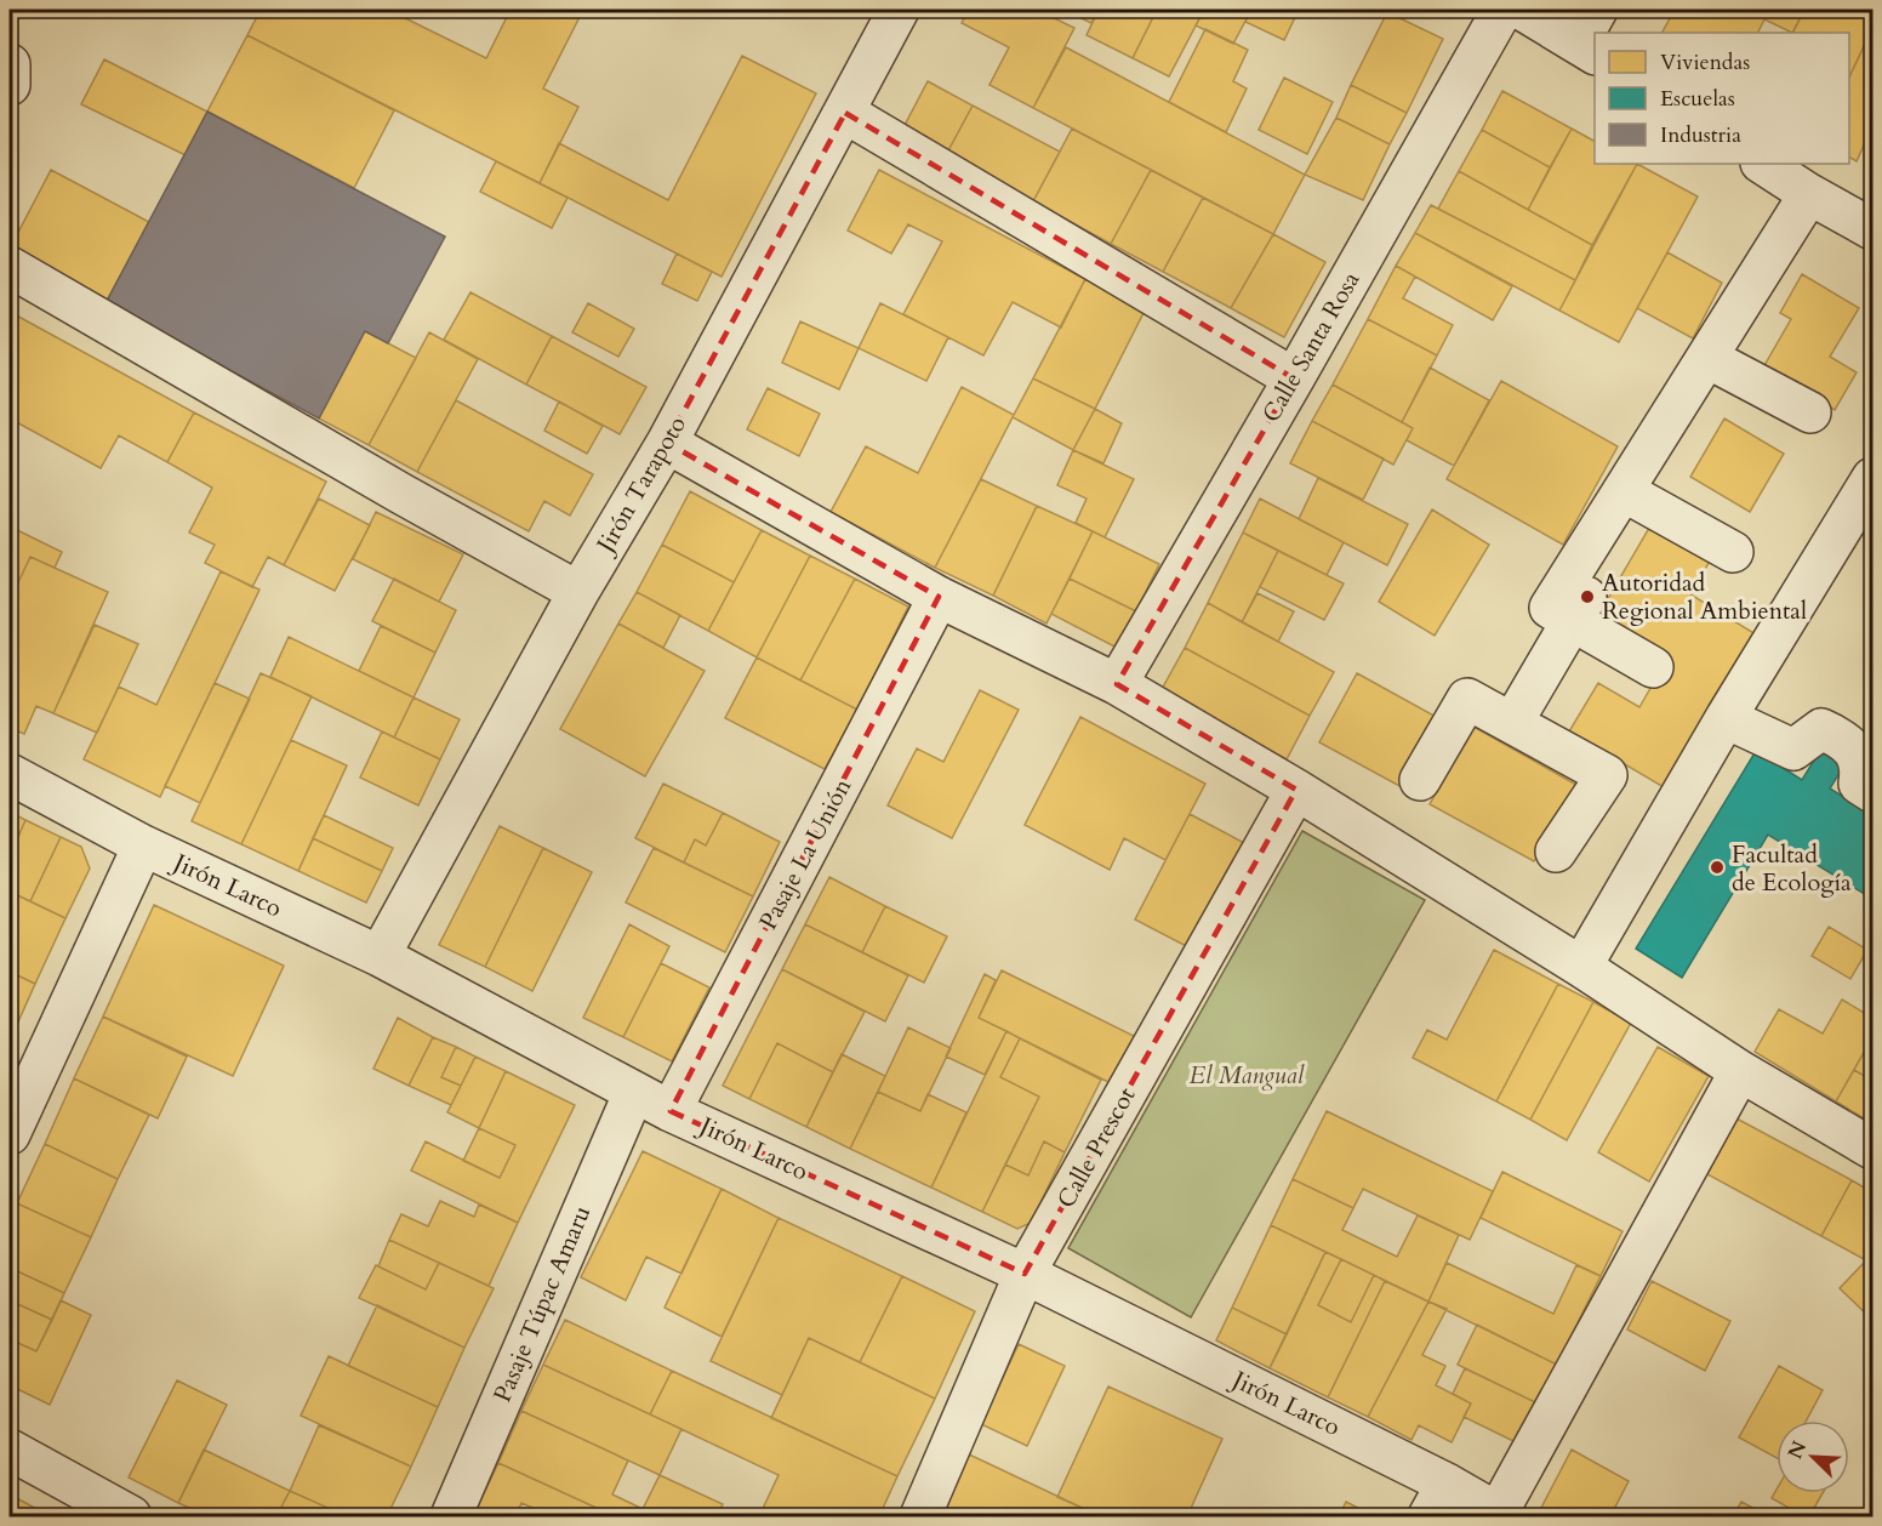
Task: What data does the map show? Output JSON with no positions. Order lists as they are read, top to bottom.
{
  "streets": {
    "street": [
      "Calle Santa Rosa",
      "Jirón Tarapoto",
      "Pasaje La Unión",
      "Jirón Larco",
      "Calle Prescot",
      "Pasaje Túpac Amaru"
    ]
  },
  "crossings": [
    ["Jirón Tarapoto", "Jirón Larco"],
    ["Pasaje La Unión", "Jirón Larco"],
    ["Jirón Larco", "Calle Prescot"],
    ["Jirón Larco", "Pasaje Túpac Amaru"]
  ],
  "parks": ["El Mangual"],
  "places": ["Autoridad Regional Ambiental", "Facultad de Ecología"],
  "legend": ["Viviendas", "Escuelas", "Industria"],
  "north": "top left"
}
